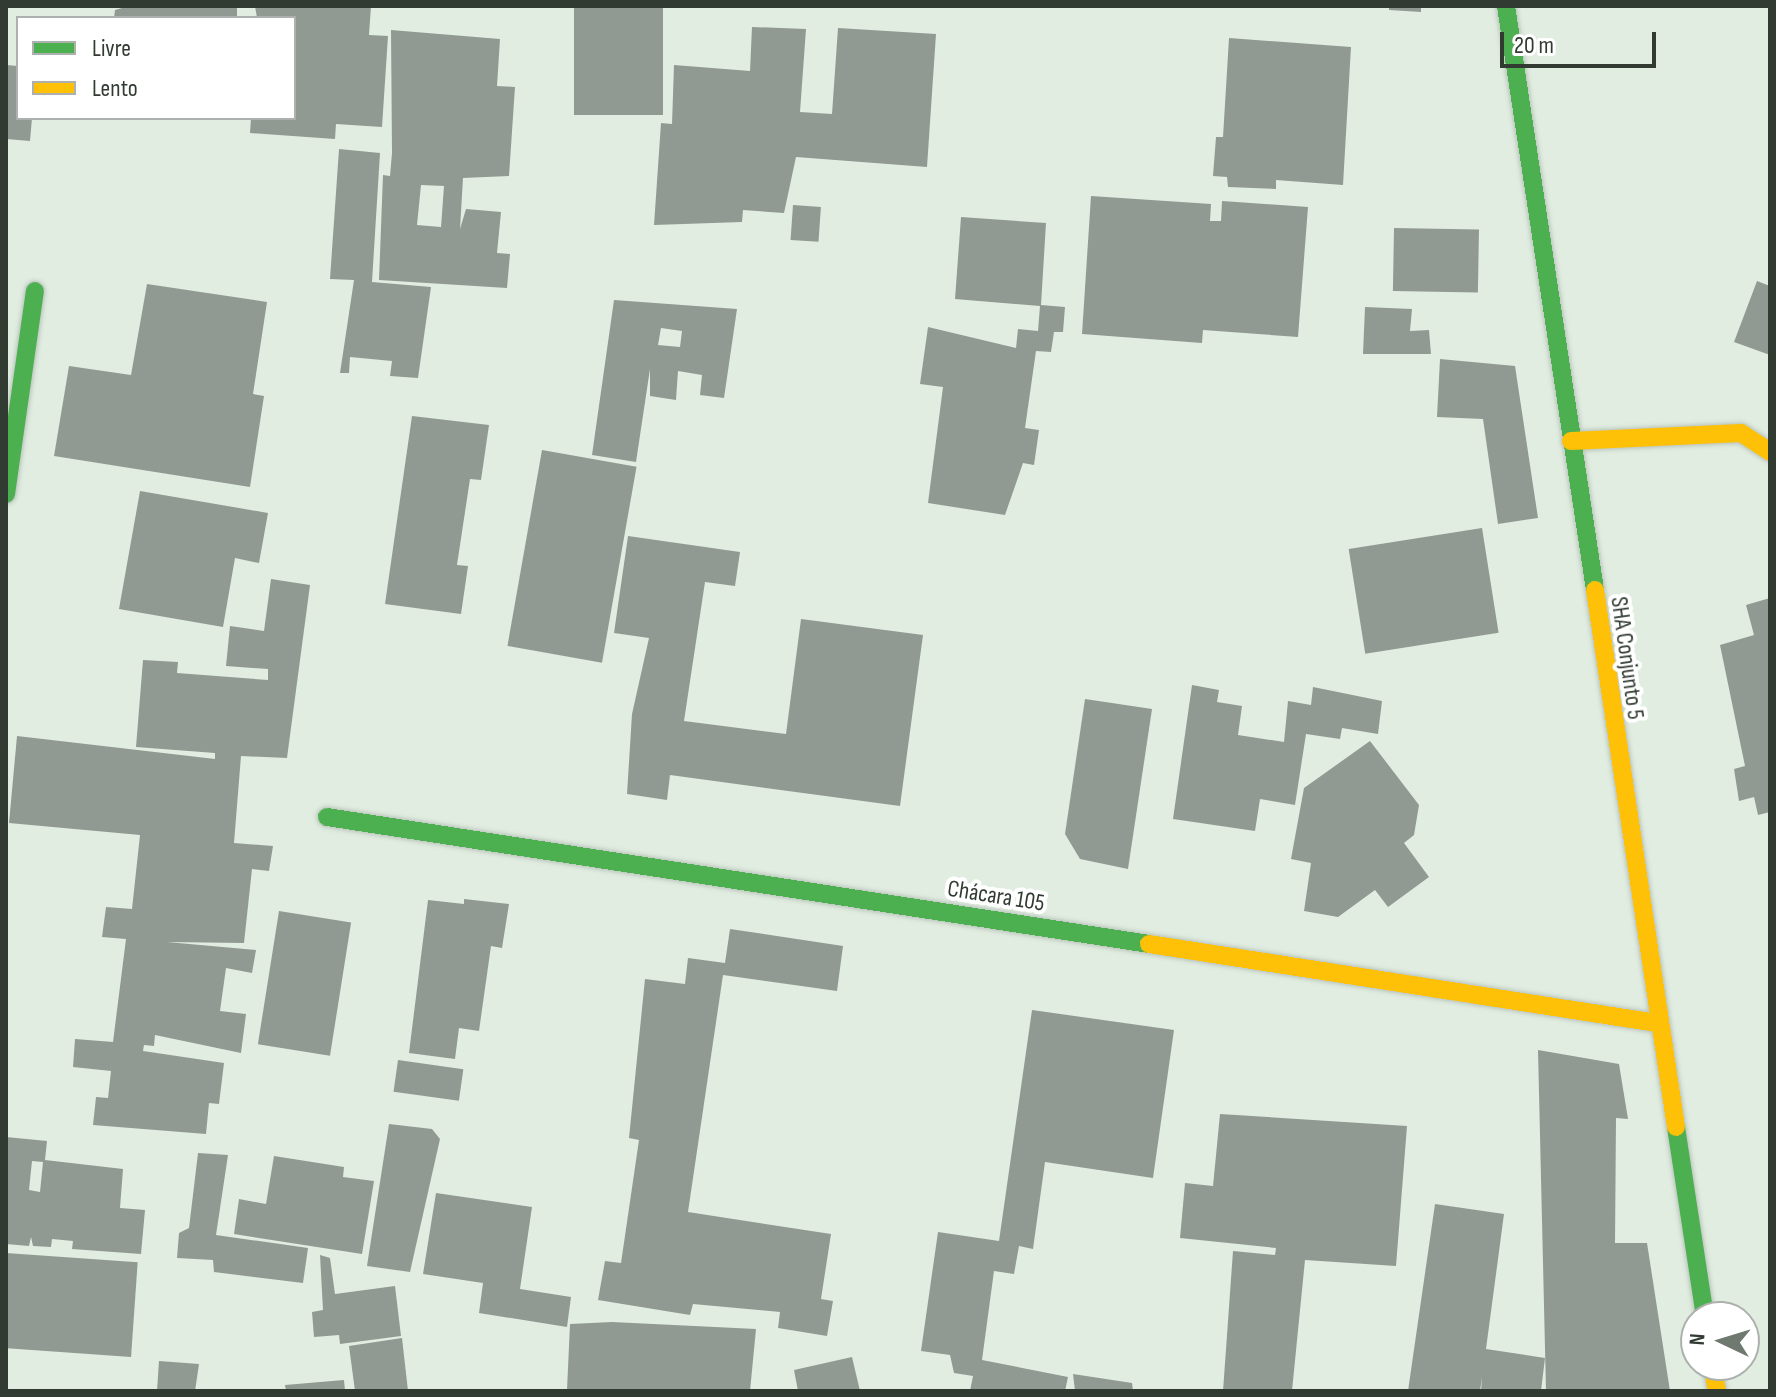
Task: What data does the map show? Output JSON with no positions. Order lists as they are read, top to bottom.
{
  "streets": {
    "street": ["SHA Conjunto 5", "Chácara 105"]
  },
  "crossings": [
    ["SHA Conjunto 5", "Chácara 105"]
  ],
  "legend": ["Livre", "Lento"],
  "scale_bar": "20 m",
  "north": "left"
}
